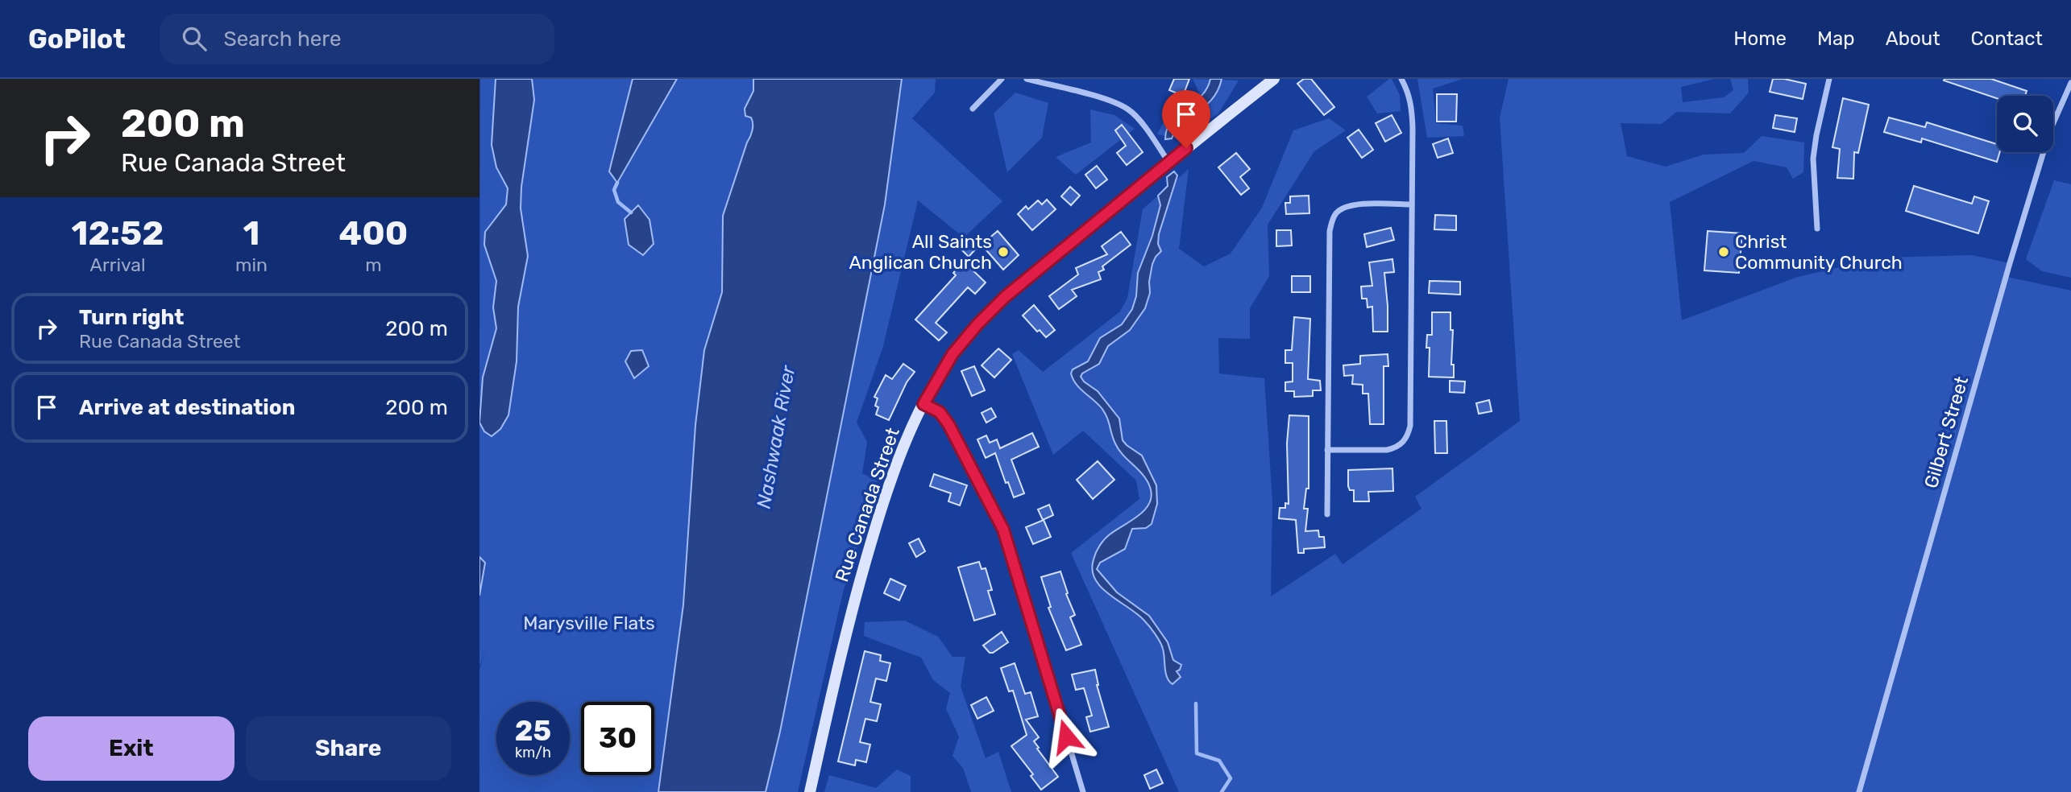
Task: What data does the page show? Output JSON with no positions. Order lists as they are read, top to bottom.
{
  "streets": {
    "main road": ["Rue Canada Street"],
    "street": ["Gilbert Street"]
  },
  "water": ["Nashwaak River"],
  "parks": ["Marysville Flats"],
  "places": ["All Saints Anglican Church", "Christ Community Church"],
  "page": {
    "header": "GoPilot",
    "search": "Search here",
    "nav": [
      "Home",
      "Map",
      "About",
      "Contact"
    ],
    "turn": ["200 m", "Rue Canada Street"],
    "eta": [
      "12:52",
      "Arrival",
      "1",
      "min",
      "400",
      "m"
    ],
    "list": [
      {
        "name": "Turn right",
        "note": "Rue Canada Street",
        "value": "200 m"
      },
      {
        "name": "Arrive at destination",
        "value": "200 m"
      }
    ],
    "speed": "25 km/h",
    "limit": "30",
    "buttons": ["Exit", "Share"]
  }
}
